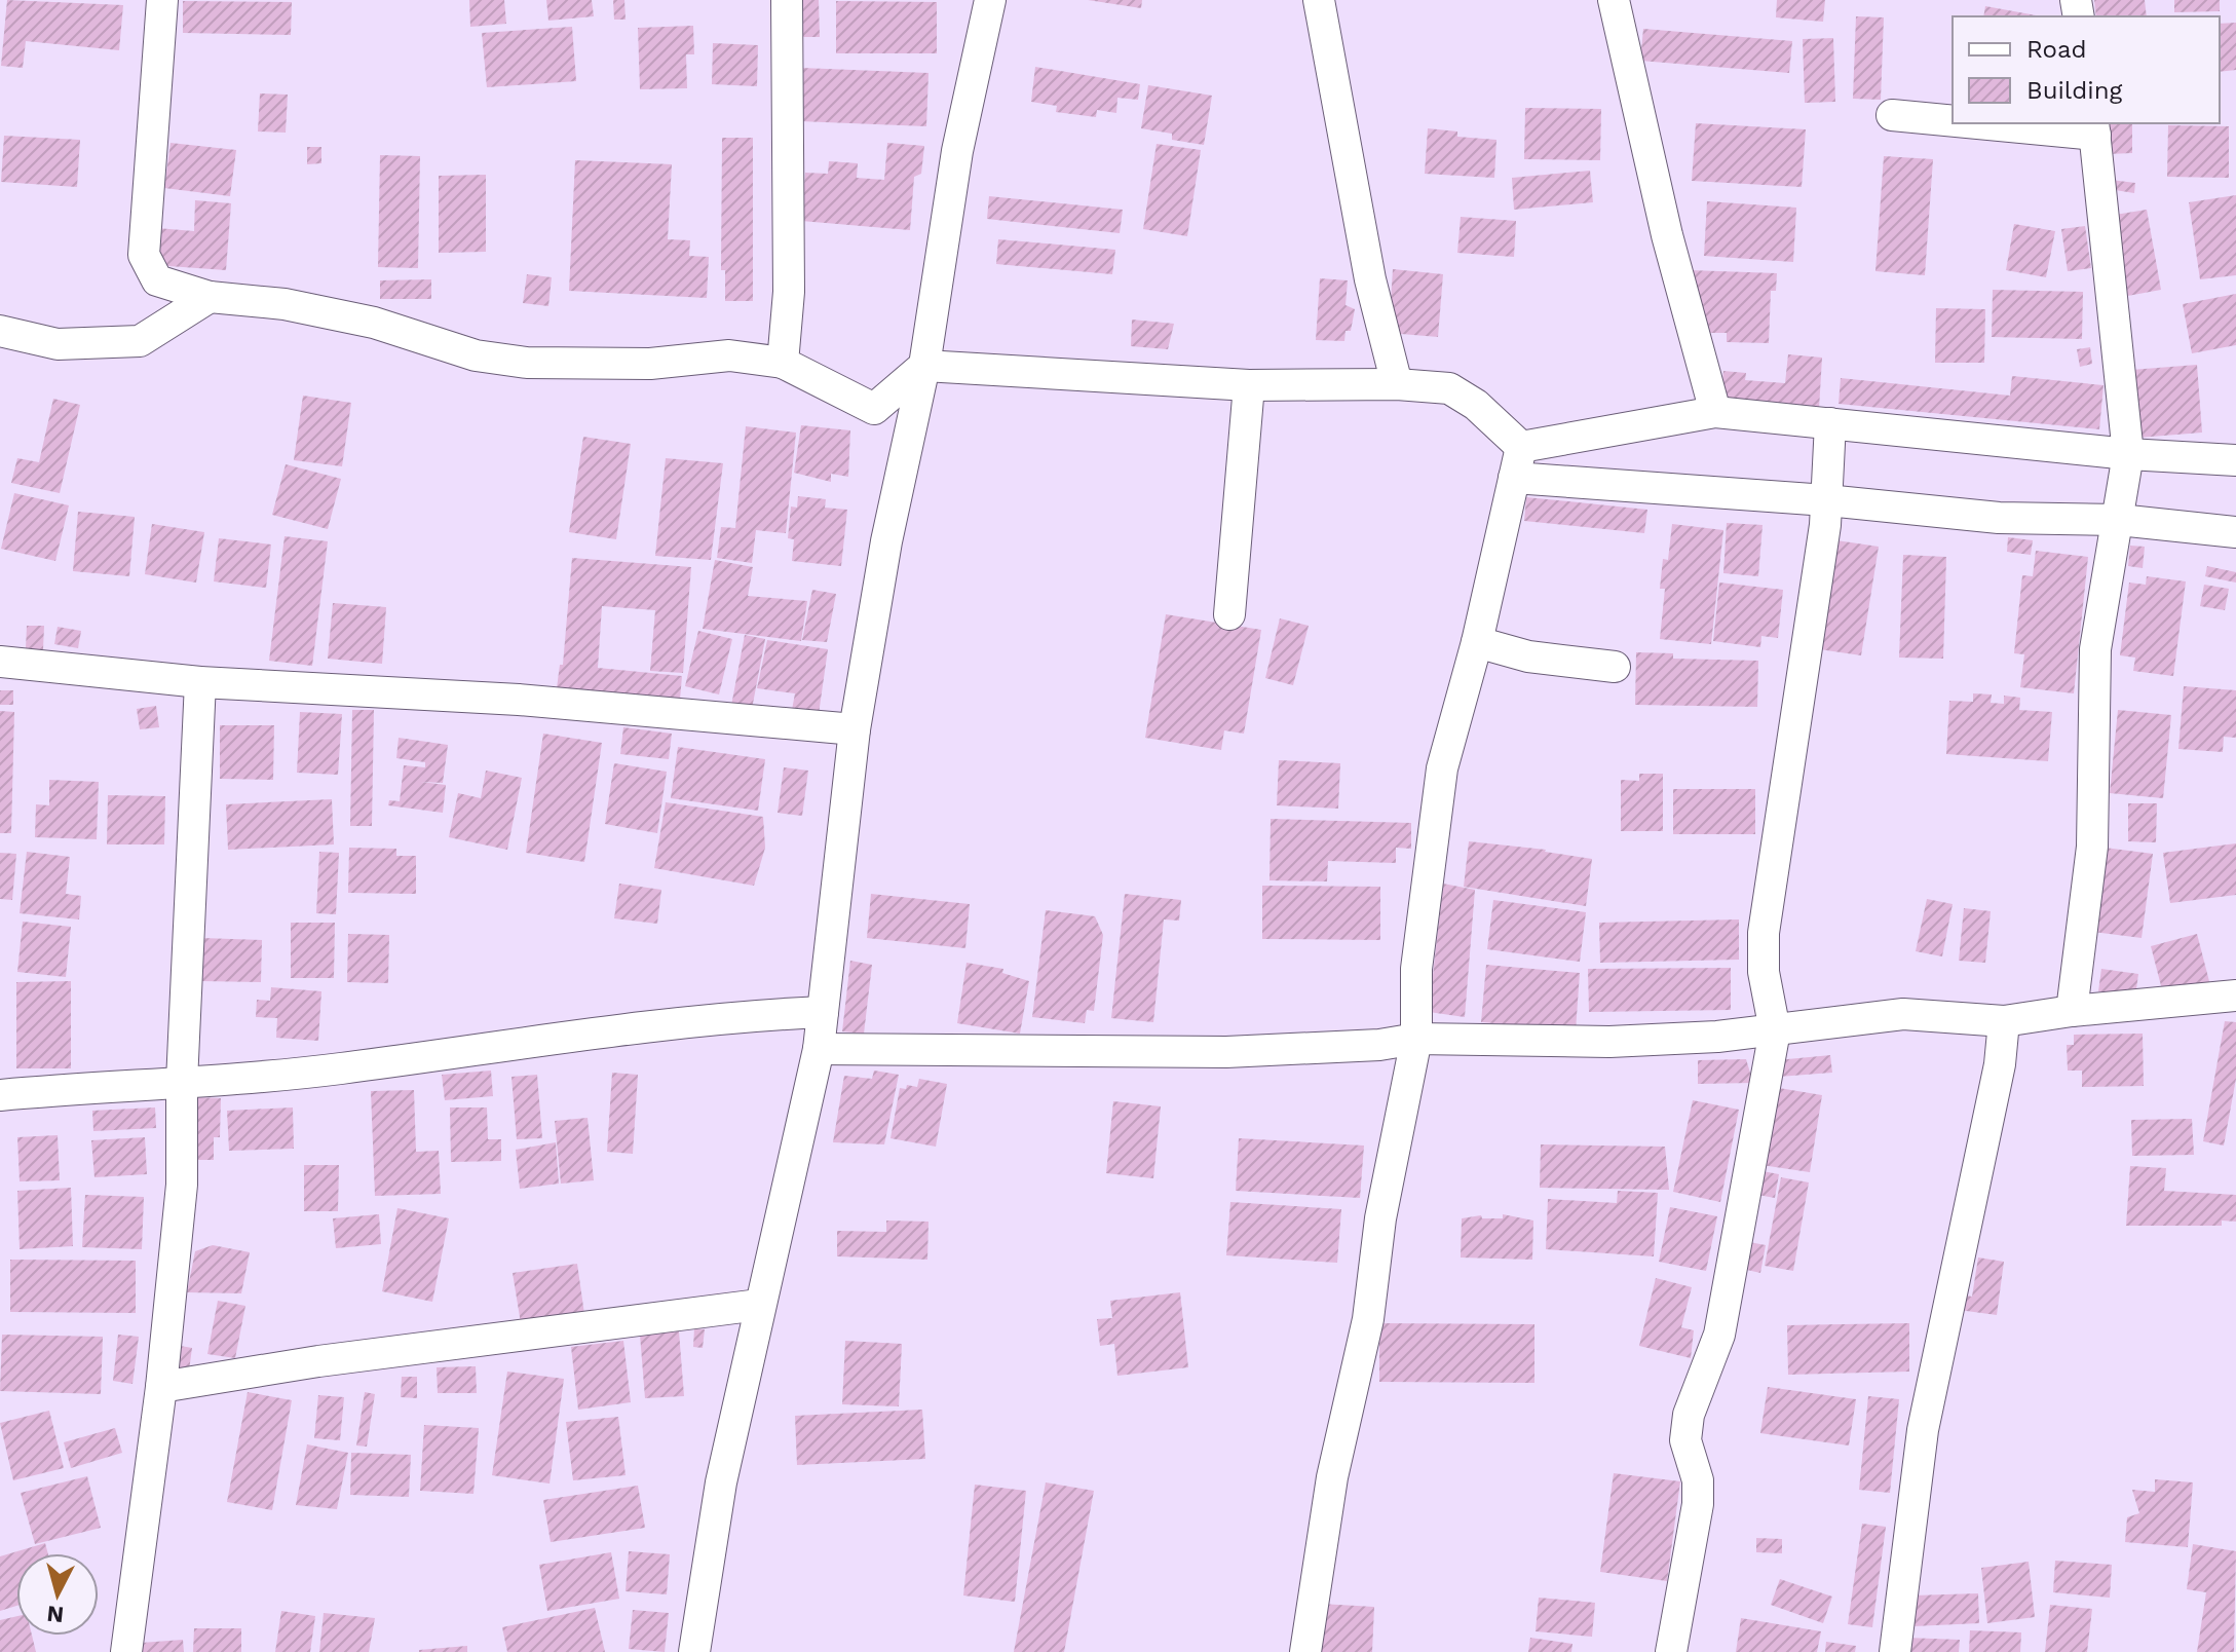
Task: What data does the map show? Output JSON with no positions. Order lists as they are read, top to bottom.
{
  "legend": ["Road", "Building"],
  "north": "bottom"
}
